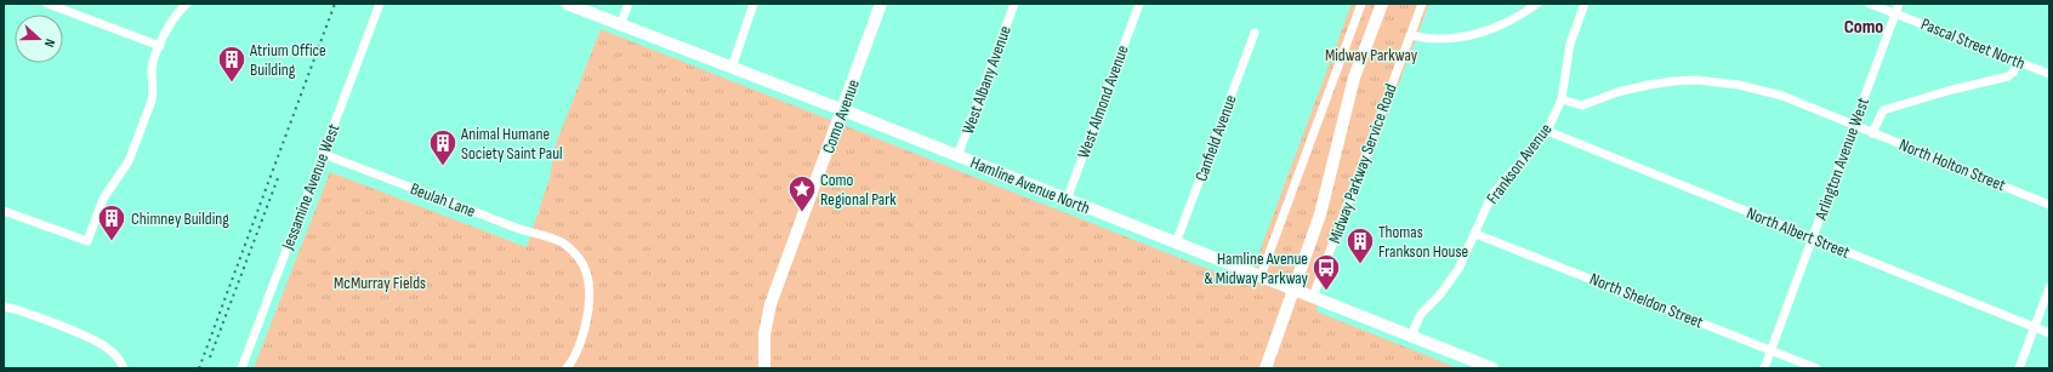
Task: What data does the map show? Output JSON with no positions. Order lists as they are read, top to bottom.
{
  "streets": {
    "street": [
      "Pascal Street North",
      "West Albany Avenue",
      "West Almond Avenue",
      "Como Avenue",
      "Canfield Avenue",
      "Arlington Avenue West",
      "Midway Parkway Service Road",
      "Frankson Avenue",
      "North Holton Street",
      "Hamline Avenue North",
      "Jessamine Avenue West",
      "Beulah Lane",
      "North Albert Street",
      "North Sheldon Street"
    ]
  },
  "crossings": [
    ["Pascal Street North", "Arlington Avenue West"],
    ["West Albany Avenue", "Hamline Avenue North"],
    ["West Almond Avenue", "Hamline Avenue North"],
    ["Como Avenue", "Hamline Avenue North"],
    ["Canfield Avenue", "Hamline Avenue North"],
    ["Arlington Avenue West", "North Holton Street"],
    ["Arlington Avenue West", "North Albert Street"],
    ["Arlington Avenue West", "North Sheldon Street"],
    ["Midway Parkway Service Road", "Hamline Avenue North"],
    ["Frankson Avenue", "North Holton Street"],
    ["Frankson Avenue", "Hamline Avenue North"],
    ["Frankson Avenue", "North Albert Street"],
    ["Frankson Avenue", "North Sheldon Street"],
    ["Jessamine Avenue West", "Beulah Lane"]
  ],
  "districts": ["Como"],
  "parks": ["Midway Parkway", "McMurray Fields"],
  "places": {
    "building": [
      "Atrium Office Building",
      "Animal Humane Society Saint Paul",
      "Chimney Building",
      "Thomas Frankson House"
    ],
    "place": ["Como Regional Park"],
    "bus stop": ["Hamline Avenue & Midway Parkway"]
  },
  "north": "right"
}
